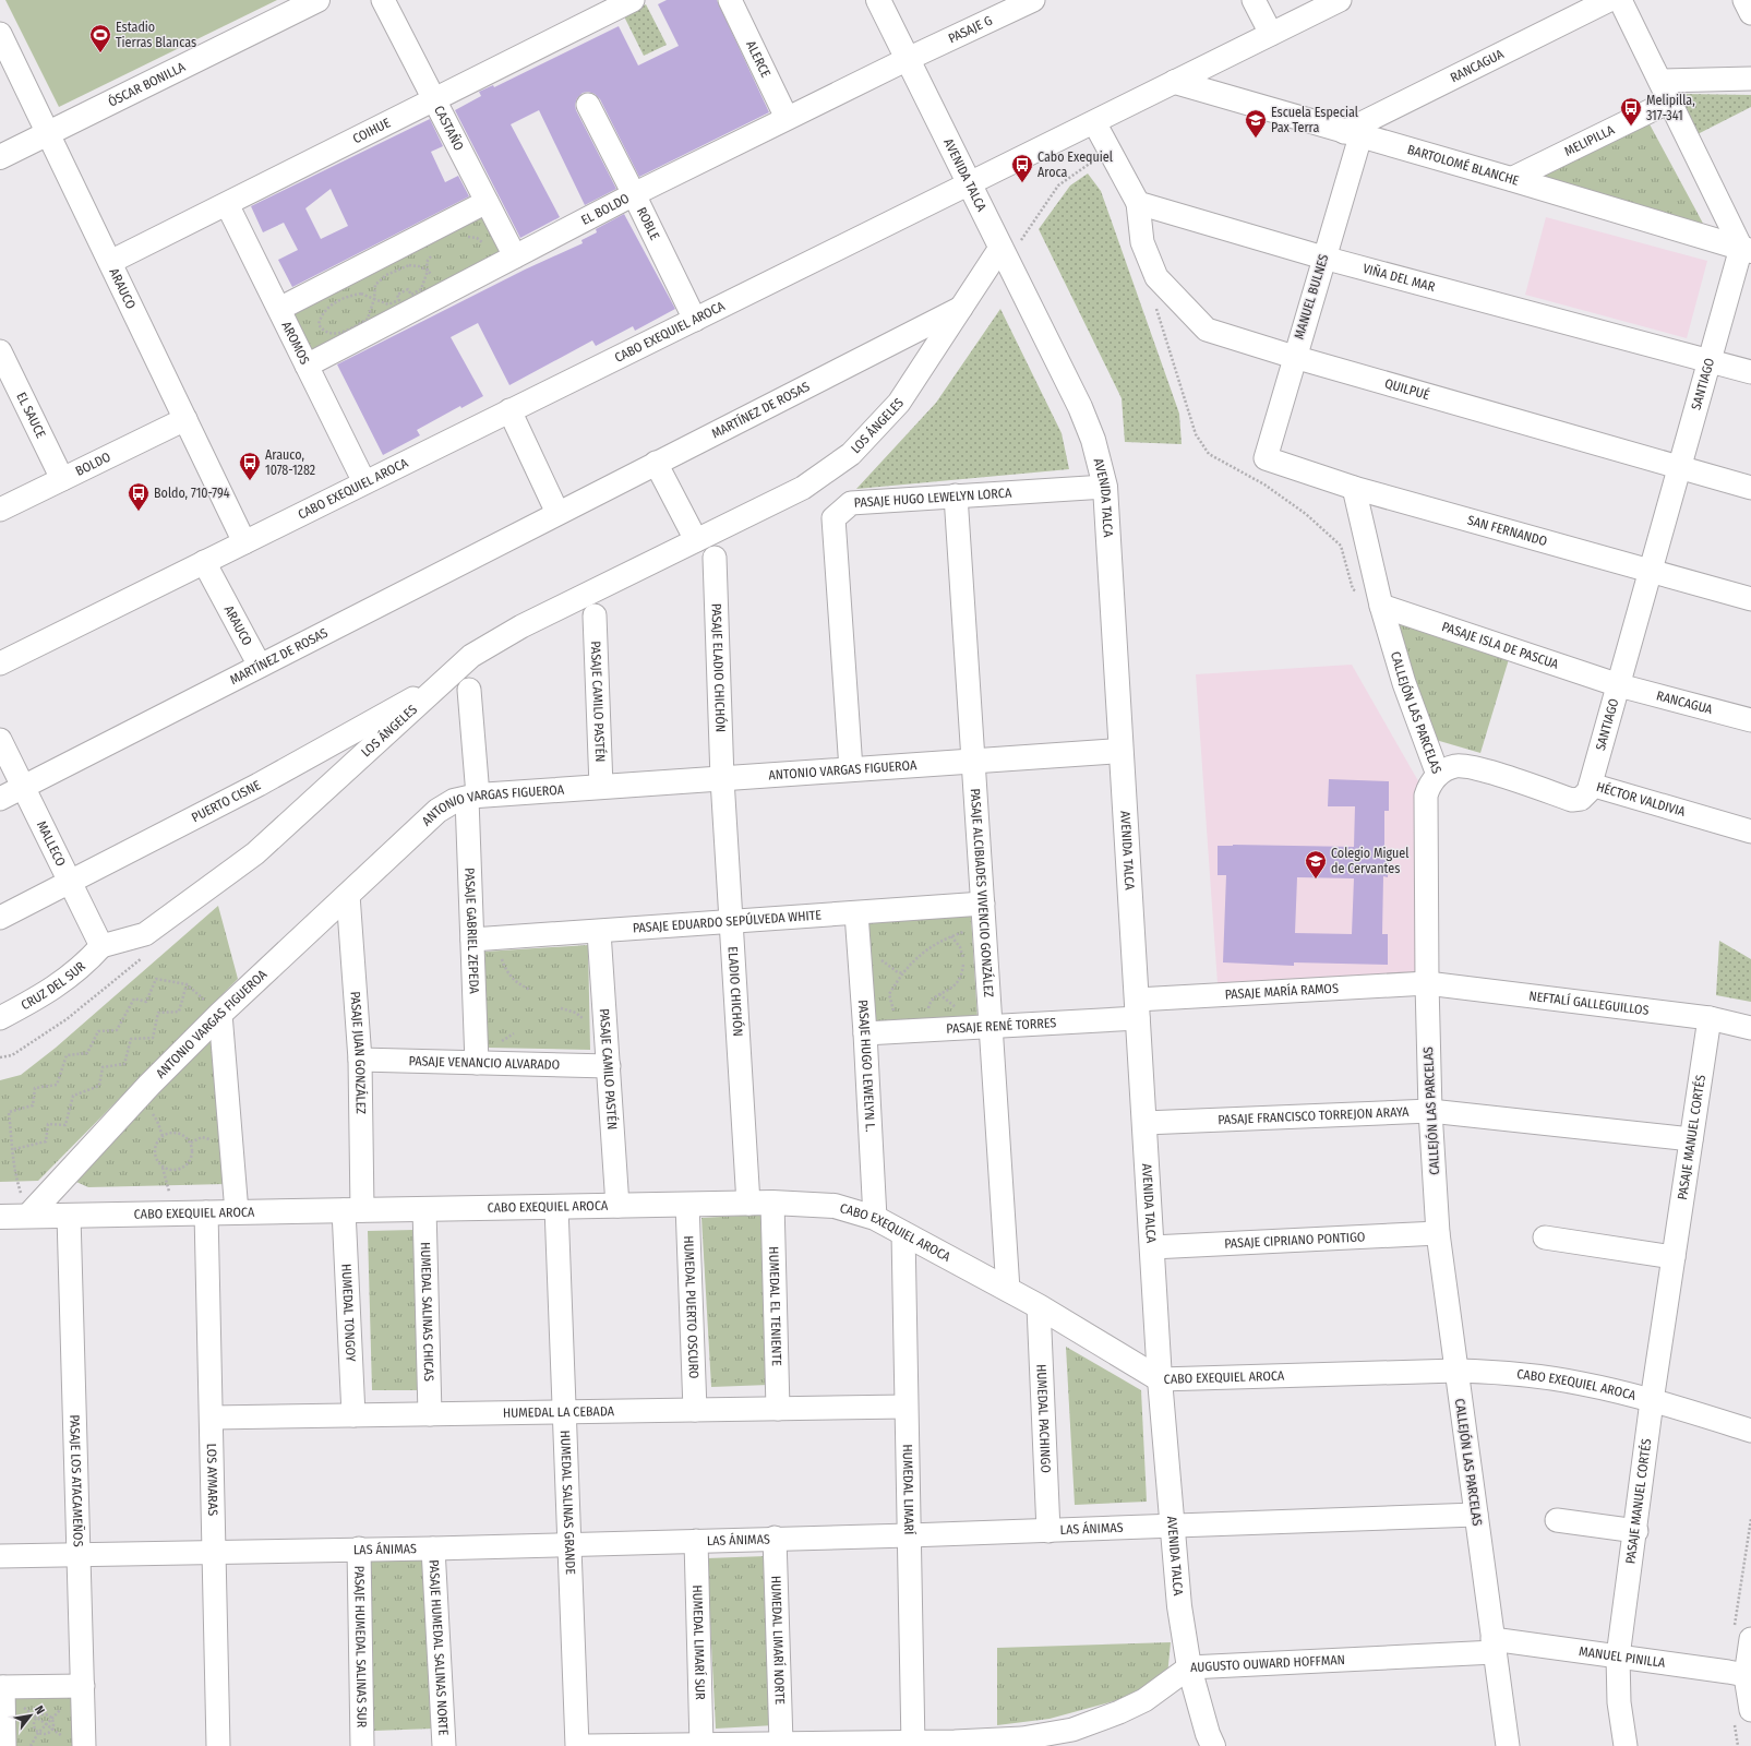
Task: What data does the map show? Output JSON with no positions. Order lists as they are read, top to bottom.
{
  "streets": {
    "street": [
      "PASAJE G",
      "ALERCE",
      "RANCAGUA",
      "ÓSCAR BONILLA",
      "CASTAÑO",
      "COIHUE",
      "MELIPILLA",
      "BARTOLOMÉ BLANCHE",
      "AVENIDA TALCA",
      "EL BOLDO",
      "ROBLE",
      "VIÑA DEL MAR",
      "ARAUCO",
      "MANUEL BULNES",
      "CABO EXEQUIEL AROCA",
      "AROMOS",
      "SANTIAGO",
      "QUILPUÉ",
      "MARTÍNEZ DE ROSAS",
      "EL SAUCE",
      "LOS ÁNGELES",
      "BOLDO",
      "PASAJE HUGO LEWELYN LORCA",
      "SAN FERNANDO",
      "PASAJE ISLA DE PASCUA",
      "PASAJE ELADIO CHICHÓN",
      "PASAJE CAMILO PASTÉN",
      "CALLEJÓN LAS PARCELAS",
      "ANTONIO VARGAS FIGUEROA",
      "HÉCTOR VALDIVIA",
      "PUERTO CISNE",
      "MALLECO",
      "PASAJE ALCIBIADES VIVENCIO GONZÁLEZ",
      "PASAJE EDUARDO SEPÚLVEDA WHITE",
      "PASAJE GABRIEL ZEPEDA",
      "CRUZ DEL SUR",
      "ELADIO CHICHÓN",
      "PASAJE MARÍA RAMOS",
      "NEFTALÍ GALLEGUILLOS",
      "PASAJE RENÉ TORRES",
      "PASAJE JUAN GONZÁLEZ",
      "PASAJE VENANCIO ALVARADO",
      "PASAJE HUGO LEWELYN L.",
      "PASAJE FRANCISCO TORREJON ARAYA",
      "PASAJE MANUEL CORTÉS",
      "PASAJE CIPRIANO PONTIGO",
      "HUMEDAL EL TENIENTE",
      "HUMEDAL PUERTO OSCURO",
      "HUMEDAL SALINAS CHICAS",
      "HUMEDAL TONGOY",
      "HUMEDAL LA CEBADA",
      "HUMEDAL PACHINGO",
      "LOS AYMARAS",
      "PASAJE LOS ATACAMEÑOS",
      "HUMEDAL LIMARÍ",
      "HUMEDAL SALINAS GRANDE",
      "LAS ÁNIMAS",
      "HUMEDAL LIMARÍ NORTE",
      "HUMEDAL LIMARÍ SUR",
      "PASAJE HUMEDAL SALINAS SUR",
      "PASAJE HUMEDAL SALINAS NORTE",
      "MANUEL PINILLA",
      "AUGUSTO OUWARD HOFFMAN"
    ]
  },
  "crossings": [
    ["PASAJE G", "AVENIDA TALCA"],
    ["PASAJE G", "EL BOLDO"],
    ["ALERCE", "EL BOLDO"],
    ["RANCAGUA", "BARTOLOMÉ BLANCHE"],
    ["RANCAGUA", "MANUEL BULNES"],
    ["RANCAGUA", "SANTIAGO"],
    ["RANCAGUA", "PASAJE ISLA DE PASCUA"],
    ["ÓSCAR BONILLA", "ARAUCO"],
    ["CASTAÑO", "COIHUE"],
    ["CASTAÑO", "EL BOLDO"],
    ["COIHUE", "ARAUCO"],
    ["COIHUE", "AROMOS"],
    ["MELIPILLA", "BARTOLOMÉ BLANCHE"],
    ["BARTOLOMÉ BLANCHE", "MANUEL BULNES"],
    ["BARTOLOMÉ BLANCHE", "CABO EXEQUIEL AROCA"],
    ["BARTOLOMÉ BLANCHE", "SANTIAGO"],
    ["AVENIDA TALCA", "EL BOLDO"],
    ["AVENIDA TALCA", "CABO EXEQUIEL AROCA"],
    ["AVENIDA TALCA", "LOS ÁNGELES"],
    ["AVENIDA TALCA", "PASAJE HUGO LEWELYN LORCA"],
    ["AVENIDA TALCA", "ANTONIO VARGAS FIGUEROA"],
    ["AVENIDA TALCA", "PASAJE MARÍA RAMOS"],
    ["AVENIDA TALCA", "PASAJE RENÉ TORRES"],
    ["AVENIDA TALCA", "PASAJE FRANCISCO TORREJON ARAYA"],
    ["AVENIDA TALCA", "PASAJE CIPRIANO PONTIGO"],
    ["AVENIDA TALCA", "LAS ÁNIMAS"],
    ["AVENIDA TALCA", "AUGUSTO OUWARD HOFFMAN"],
    ["EL BOLDO", "ROBLE"],
    ["EL BOLDO", "AROMOS"],
    ["ROBLE", "CABO EXEQUIEL AROCA"],
    ["VIÑA DEL MAR", "MANUEL BULNES"],
    ["VIÑA DEL MAR", "SANTIAGO"],
    ["VIÑA DEL MAR", "QUILPUÉ"],
    ["ARAUCO", "CABO EXEQUIEL AROCA"],
    ["ARAUCO", "MARTÍNEZ DE ROSAS"],
    ["ARAUCO", "BOLDO"],
    ["MANUEL BULNES", "QUILPUÉ"],
    ["MANUEL BULNES", "SAN FERNANDO"],
    ["CABO EXEQUIEL AROCA", "AROMOS"],
    ["CABO EXEQUIEL AROCA", "PASAJE CAMILO PASTÉN"],
    ["CABO EXEQUIEL AROCA", "CALLEJÓN LAS PARCELAS"],
    ["CABO EXEQUIEL AROCA", "ANTONIO VARGAS FIGUEROA"],
    ["CABO EXEQUIEL AROCA", "PASAJE ALCIBIADES VIVENCIO GONZÁLEZ"],
    ["CABO EXEQUIEL AROCA", "ELADIO CHICHÓN"],
    ["CABO EXEQUIEL AROCA", "PASAJE JUAN GONZÁLEZ"],
    ["CABO EXEQUIEL AROCA", "PASAJE HUGO LEWELYN L."],
    ["CABO EXEQUIEL AROCA", "PASAJE MANUEL CORTÉS"],
    ["CABO EXEQUIEL AROCA", "HUMEDAL EL TENIENTE"],
    ["CABO EXEQUIEL AROCA", "HUMEDAL PUERTO OSCURO"],
    ["CABO EXEQUIEL AROCA", "HUMEDAL SALINAS CHICAS"],
    ["CABO EXEQUIEL AROCA", "HUMEDAL TONGOY"],
    ["CABO EXEQUIEL AROCA", "HUMEDAL PACHINGO"],
    ["CABO EXEQUIEL AROCA", "LOS AYMARAS"],
    ["CABO EXEQUIEL AROCA", "PASAJE LOS ATACAMEÑOS"],
    ["CABO EXEQUIEL AROCA", "HUMEDAL LIMARÍ"],
    ["CABO EXEQUIEL AROCA", "HUMEDAL SALINAS GRANDE"],
    ["SANTIAGO", "QUILPUÉ"],
    ["SANTIAGO", "SAN FERNANDO"],
    ["SANTIAGO", "PASAJE ISLA DE PASCUA"],
    ["SANTIAGO", "HÉCTOR VALDIVIA"],
    ["MARTÍNEZ DE ROSAS", "LOS ÁNGELES"],
    ["MARTÍNEZ DE ROSAS", "MALLECO"],
    ["EL SAUCE", "BOLDO"],
    ["LOS ÁNGELES", "PUERTO CISNE"],
    ["LOS ÁNGELES", "MALLECO"],
    ["LOS ÁNGELES", "CRUZ DEL SUR"],
    ["PASAJE HUGO LEWELYN LORCA", "ANTONIO VARGAS FIGUEROA"],
    ["PASAJE HUGO LEWELYN LORCA", "PASAJE ALCIBIADES VIVENCIO GONZÁLEZ"],
    ["SAN FERNANDO", "CALLEJÓN LAS PARCELAS"],
    ["PASAJE ISLA DE PASCUA", "CALLEJÓN LAS PARCELAS"],
    ["PASAJE ELADIO CHICHÓN", "ANTONIO VARGAS FIGUEROA"],
    ["PASAJE ELADIO CHICHÓN", "ELADIO CHICHÓN"],
    ["PASAJE CAMILO PASTÉN", "ANTONIO VARGAS FIGUEROA"],
    ["PASAJE CAMILO PASTÉN", "PASAJE EDUARDO SEPÚLVEDA WHITE"],
    ["PASAJE CAMILO PASTÉN", "PASAJE VENANCIO ALVARADO"],
    ["CALLEJÓN LAS PARCELAS", "HÉCTOR VALDIVIA"],
    ["CALLEJÓN LAS PARCELAS", "PASAJE MARÍA RAMOS"],
    ["CALLEJÓN LAS PARCELAS", "NEFTALÍ GALLEGUILLOS"],
    ["CALLEJÓN LAS PARCELAS", "PASAJE FRANCISCO TORREJON ARAYA"],
    ["CALLEJÓN LAS PARCELAS", "PASAJE CIPRIANO PONTIGO"],
    ["CALLEJÓN LAS PARCELAS", "LAS ÁNIMAS"],
    ["CALLEJÓN LAS PARCELAS", "MANUEL PINILLA"],
    ["CALLEJÓN LAS PARCELAS", "AUGUSTO OUWARD HOFFMAN"],
    ["ANTONIO VARGAS FIGUEROA", "PASAJE ALCIBIADES VIVENCIO GONZÁLEZ"],
    ["ANTONIO VARGAS FIGUEROA", "PASAJE GABRIEL ZEPEDA"],
    ["ANTONIO VARGAS FIGUEROA", "ELADIO CHICHÓN"],
    ["ANTONIO VARGAS FIGUEROA", "PASAJE JUAN GONZÁLEZ"],
    ["PUERTO CISNE", "MALLECO"],
    ["MALLECO", "CRUZ DEL SUR"],
    ["PASAJE ALCIBIADES VIVENCIO GONZÁLEZ", "PASAJE EDUARDO SEPÚLVEDA WHITE"],
    ["PASAJE ALCIBIADES VIVENCIO GONZÁLEZ", "PASAJE RENÉ TORRES"],
    ["PASAJE EDUARDO SEPÚLVEDA WHITE", "PASAJE GABRIEL ZEPEDA"],
    ["PASAJE EDUARDO SEPÚLVEDA WHITE", "ELADIO CHICHÓN"],
    ["PASAJE EDUARDO SEPÚLVEDA WHITE", "PASAJE HUGO LEWELYN L."],
    ["PASAJE GABRIEL ZEPEDA", "PASAJE VENANCIO ALVARADO"],
    ["PASAJE MARÍA RAMOS", "NEFTALÍ GALLEGUILLOS"],
    ["PASAJE MARÍA RAMOS", "PASAJE RENÉ TORRES"],
    ["NEFTALÍ GALLEGUILLOS", "PASAJE MANUEL CORTÉS"],
    ["PASAJE RENÉ TORRES", "PASAJE HUGO LEWELYN L."],
    ["PASAJE JUAN GONZÁLEZ", "PASAJE VENANCIO ALVARADO"],
    ["PASAJE JUAN GONZÁLEZ", "HUMEDAL TONGOY"],
    ["PASAJE FRANCISCO TORREJON ARAYA", "PASAJE MANUEL CORTÉS"],
    ["PASAJE MANUEL CORTÉS", "MANUEL PINILLA"],
    ["HUMEDAL EL TENIENTE", "HUMEDAL LA CEBADA"],
    ["HUMEDAL PUERTO OSCURO", "HUMEDAL LA CEBADA"],
    ["HUMEDAL SALINAS CHICAS", "HUMEDAL LA CEBADA"],
    ["HUMEDAL TONGOY", "HUMEDAL LA CEBADA"],
    ["HUMEDAL LA CEBADA", "LOS AYMARAS"],
    ["HUMEDAL LA CEBADA", "HUMEDAL LIMARÍ"],
    ["HUMEDAL LA CEBADA", "HUMEDAL SALINAS GRANDE"],
    ["HUMEDAL PACHINGO", "LAS ÁNIMAS"],
    ["LOS AYMARAS", "LAS ÁNIMAS"],
    ["PASAJE LOS ATACAMEÑOS", "LAS ÁNIMAS"],
    ["HUMEDAL LIMARÍ", "LAS ÁNIMAS"],
    ["HUMEDAL LIMARÍ", "AUGUSTO OUWARD HOFFMAN"],
    ["HUMEDAL SALINAS GRANDE", "LAS ÁNIMAS"],
    ["LAS ÁNIMAS", "HUMEDAL LIMARÍ NORTE"],
    ["LAS ÁNIMAS", "HUMEDAL LIMARÍ SUR"],
    ["LAS ÁNIMAS", "PASAJE HUMEDAL SALINAS SUR"],
    ["LAS ÁNIMAS", "PASAJE HUMEDAL SALINAS NORTE"],
    ["HUMEDAL LIMARÍ NORTE", "AUGUSTO OUWARD HOFFMAN"],
    ["HUMEDAL LIMARÍ SUR", "AUGUSTO OUWARD HOFFMAN"],
    ["MANUEL PINILLA", "AUGUSTO OUWARD HOFFMAN"]
  ],
  "places": {
    "sports": ["Estadio Tierras Blancas"],
    "bus stop": [
      "Melipilla, 317-341",
      "Cabo Exequiel Aroca",
      "Arauco, 1078-1282",
      "Boldo, 710-794"
    ],
    "school or university": ["Escuela Especial Pax Terra", "Colegio Miguel de Cervantes"]
  },
  "north": "top right"
}
